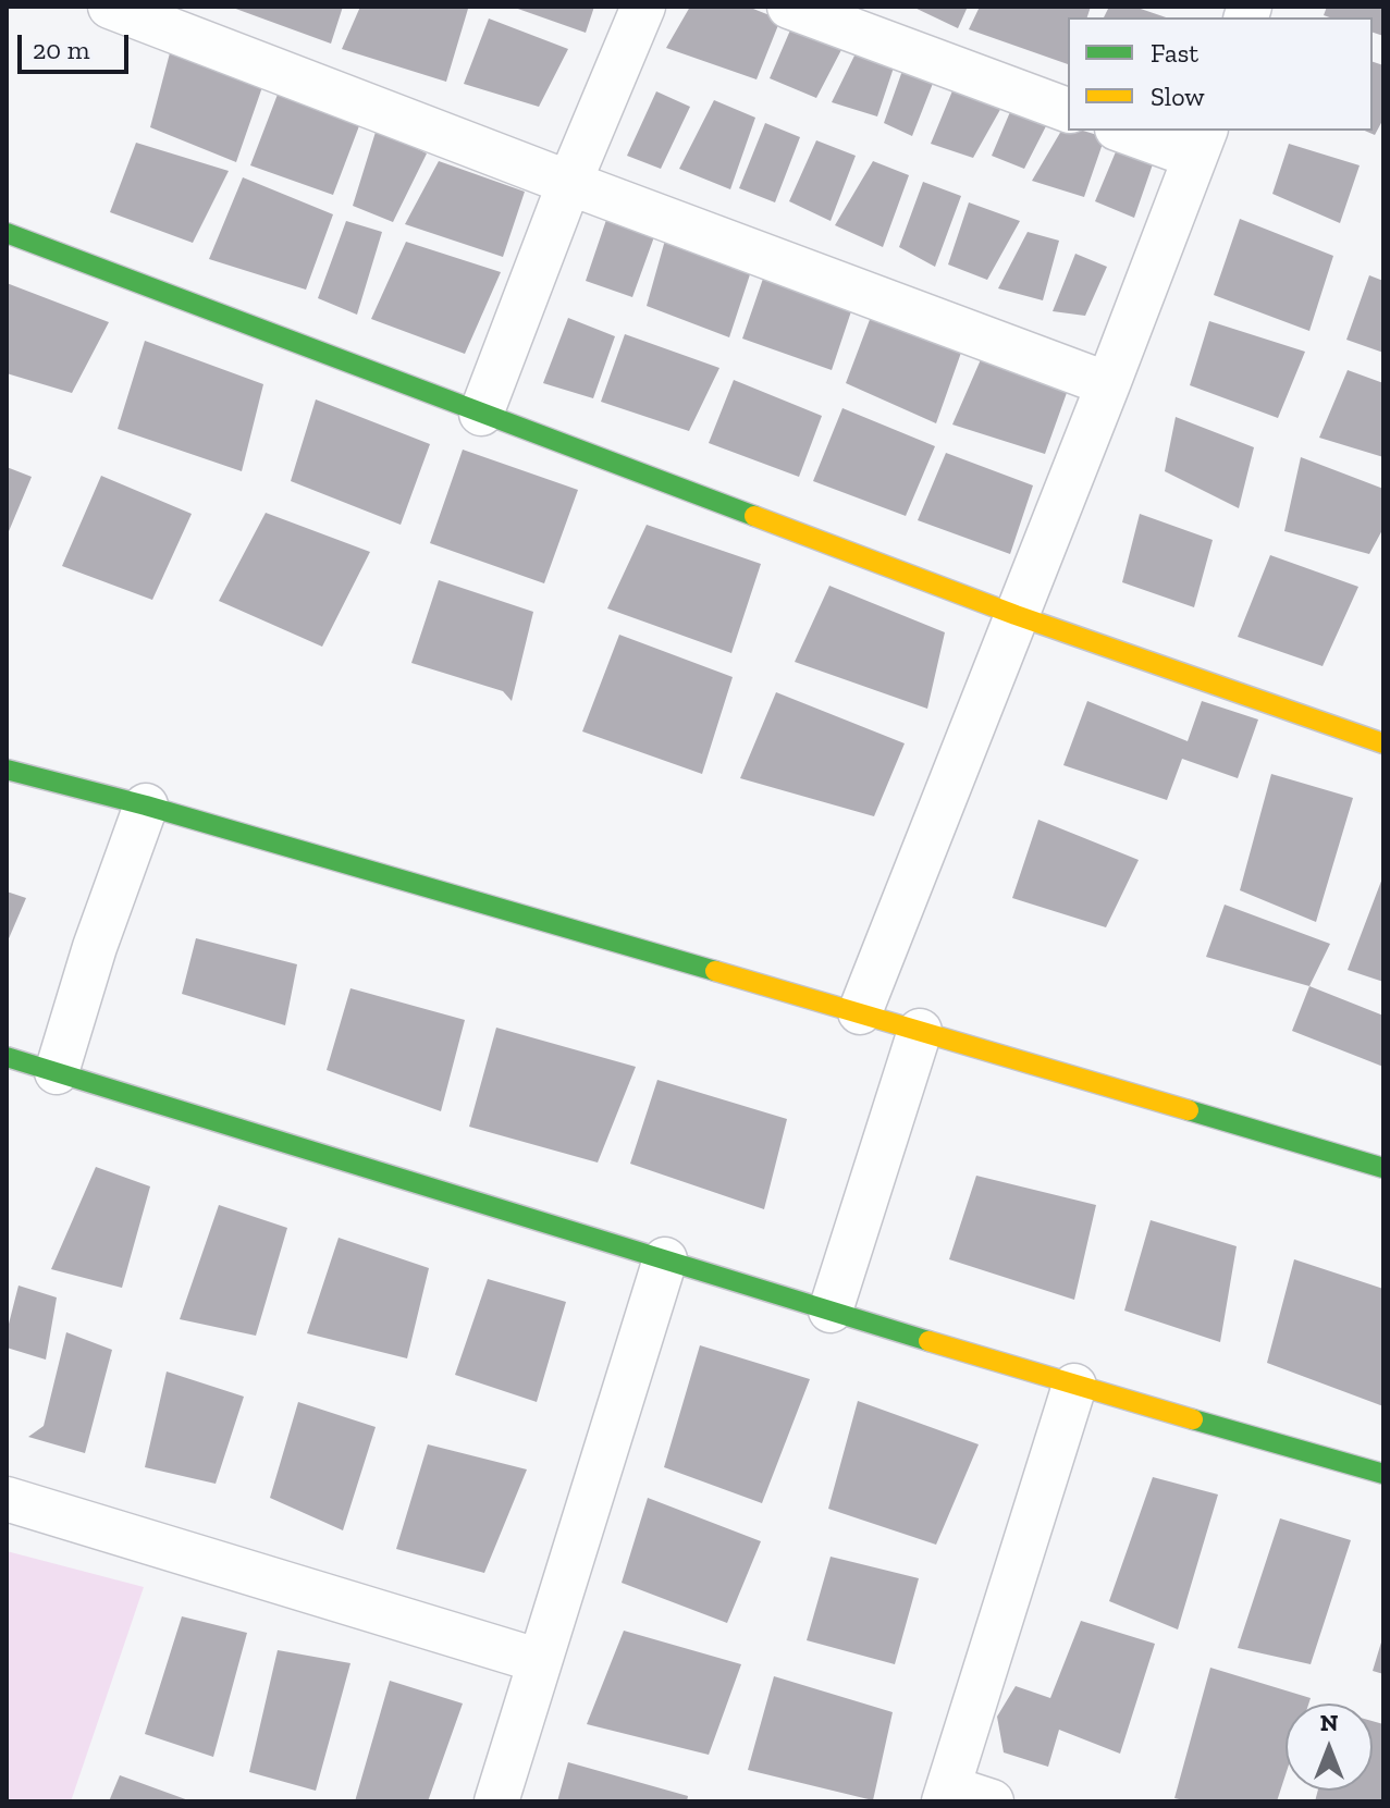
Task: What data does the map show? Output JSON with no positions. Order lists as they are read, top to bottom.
{
  "legend": ["Fast", "Slow"],
  "scale_bar": "20 m",
  "north": "top"
}
